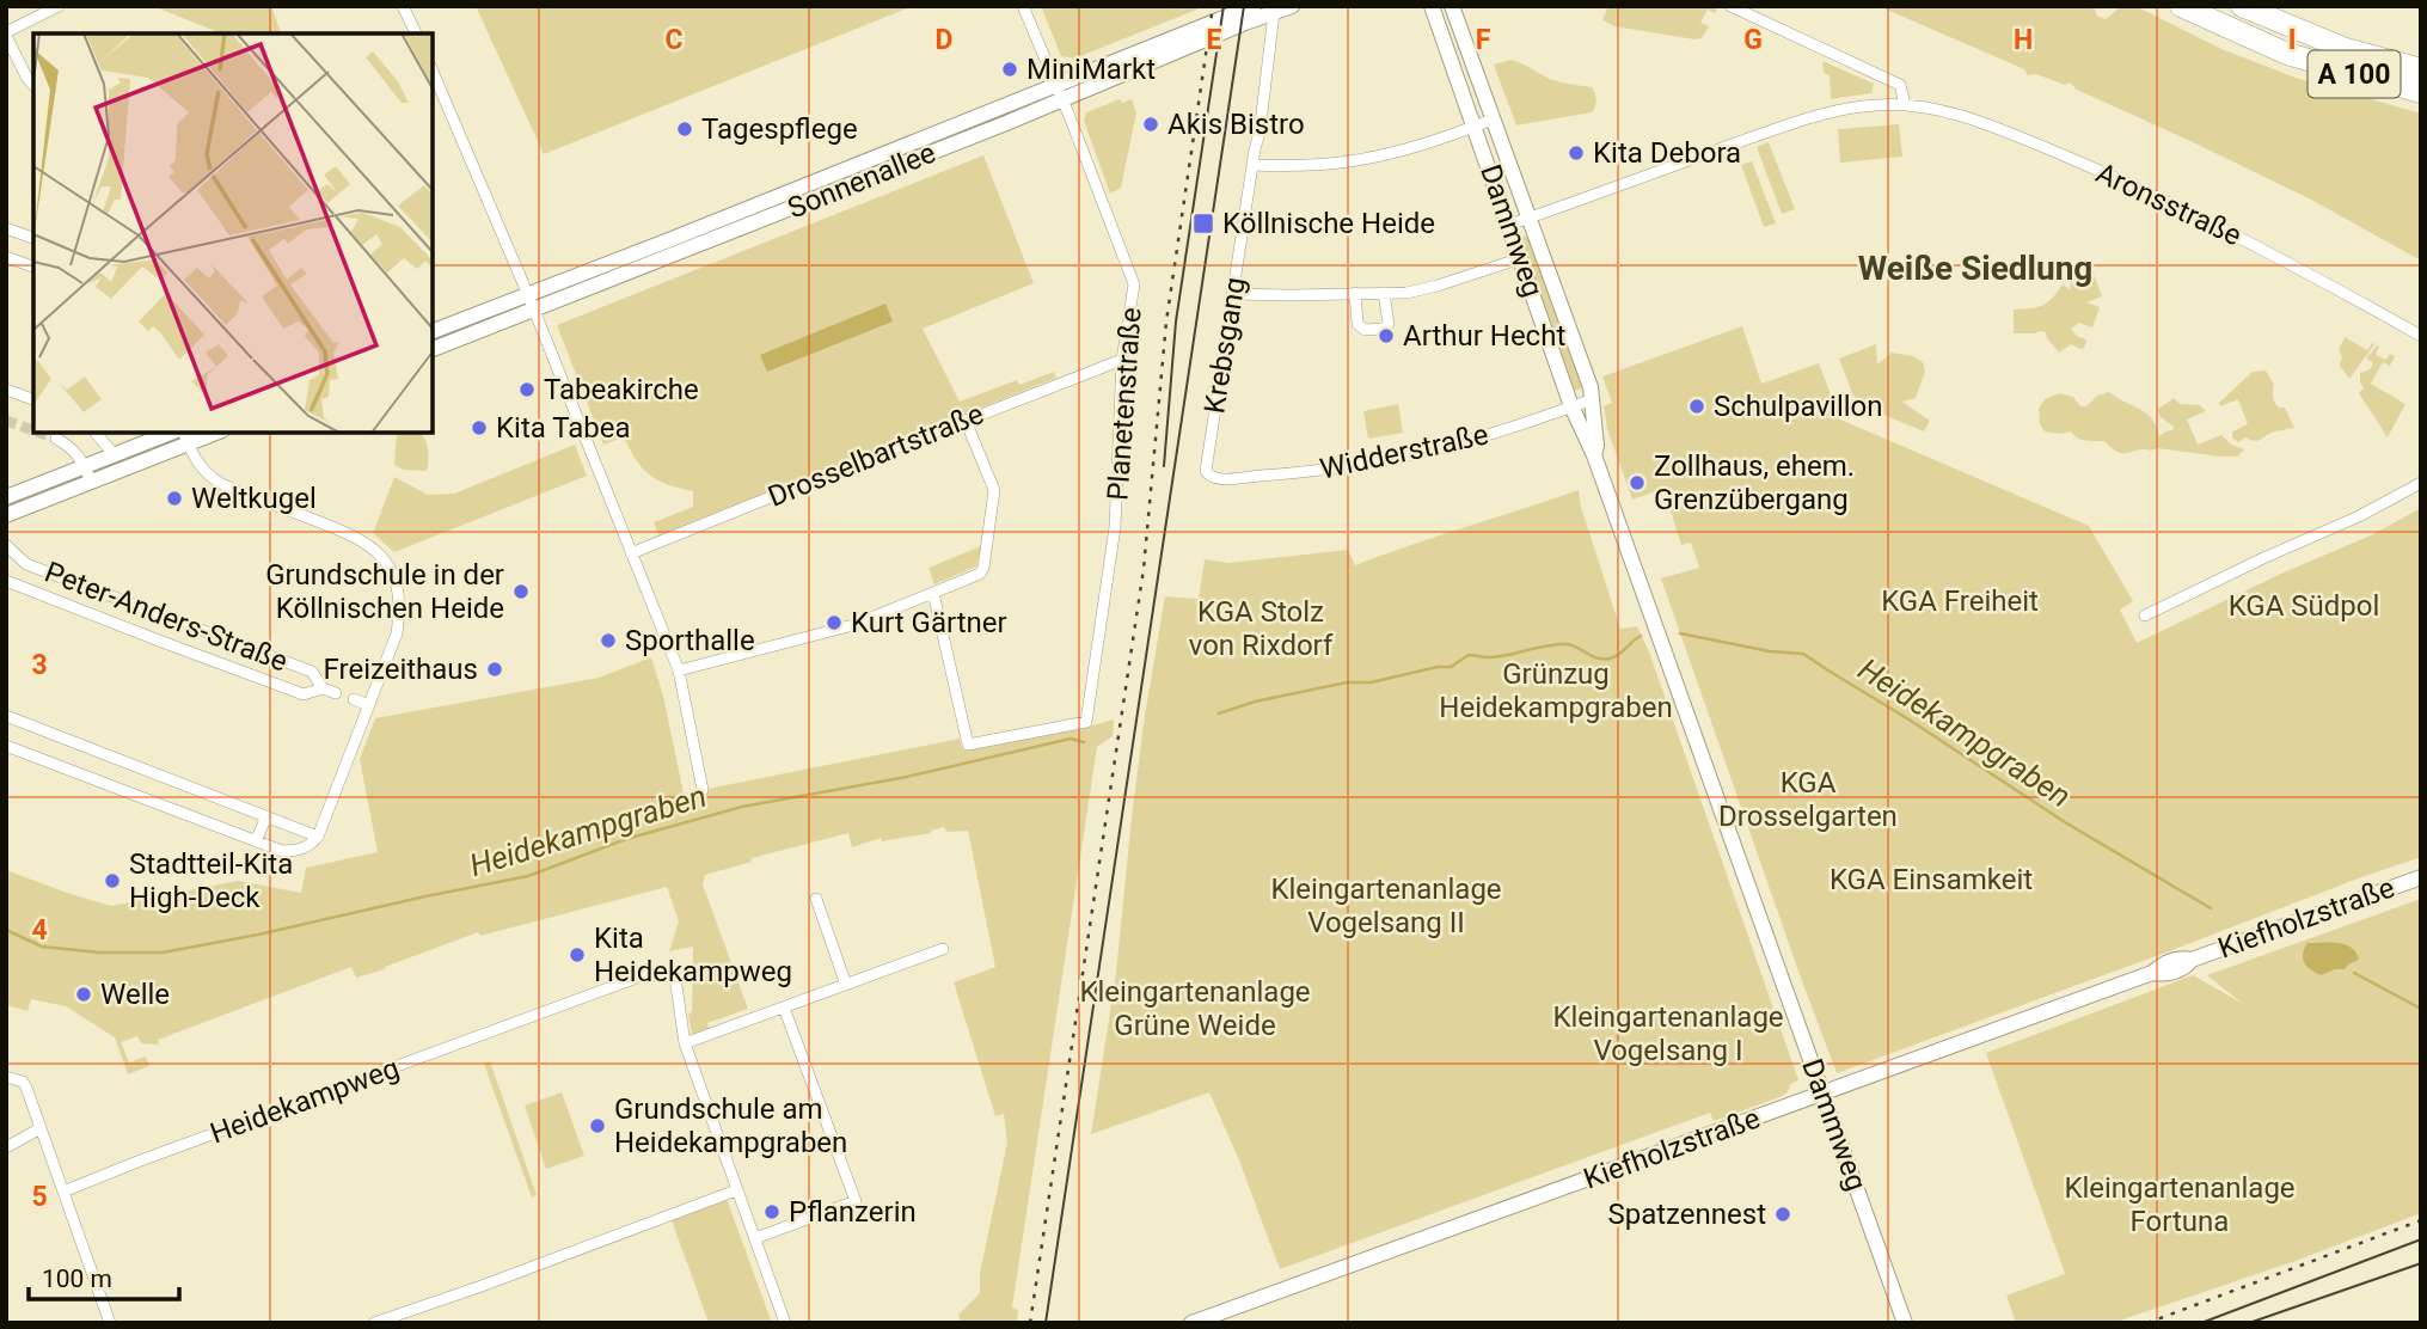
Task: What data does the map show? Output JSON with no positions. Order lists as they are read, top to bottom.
{
  "streets": {
    "highway": ["A 100"],
    "street": [
      "Sonnenallee",
      "Aronsstraße",
      "Dammweg",
      "Krebsgang",
      "Planetenstraße",
      "Widderstraße",
      "Drosselbartstraße",
      "Peter-Anders-Straße",
      "Kiefholzstraße",
      "Heidekampweg"
    ]
  },
  "crossings": [
    ["Sonnenallee", "Krebsgang"],
    ["Sonnenallee", "Planetenstraße"],
    ["Aronsstraße", "Dammweg"],
    ["Dammweg", "Widderstraße"],
    ["Dammweg", "Kiefholzstraße"],
    ["Krebsgang", "Widderstraße"],
    ["Planetenstraße", "Drosselbartstraße"]
  ],
  "districts": ["Weiße Siedlung"],
  "water": ["Heidekampgraben"],
  "parks": [
    "KGA Freiheit",
    "KGA Südpol",
    "KGA Stolz von Rixdorf",
    "Grünzug Heidekampgraben",
    "KGA Drosselgarten",
    "KGA Einsamkeit",
    "Kleingartenanlage Vogelsang II",
    "Kleingartenanlage Grüne Weide",
    "Kleingartenanlage Vogelsang I",
    "Kleingartenanlage Fortuna"
  ],
  "places": {
    "other": [
      "MiniMarkt",
      "Akis Bistro",
      "Tagespflege",
      "Kita Debora",
      "Arthur Hecht",
      "Tabeakirche",
      "Schulpavillon",
      "Kita Tabea",
      "Zollhaus, ehem. Grenzübergang",
      "Weltkugel",
      "Grundschule in der Köllnischen Heide",
      "Kurt Gärtner",
      "Sporthalle",
      "Freizeithaus",
      "Stadtteil-Kita High-Deck",
      "Kita Heidekampweg",
      "Welle",
      "Grundschule am Heidekampgraben",
      "Pflanzerin",
      "Spatzennest"
    ],
    "transit": ["Köllnische Heide"]
  },
  "scale_bar": "100 m",
  "grid": {
    "columns": [
      "C",
      "D",
      "E",
      "F",
      "G",
      "H",
      "I"
    ],
    "rows": ["3", "4", "5"]
  }
}
